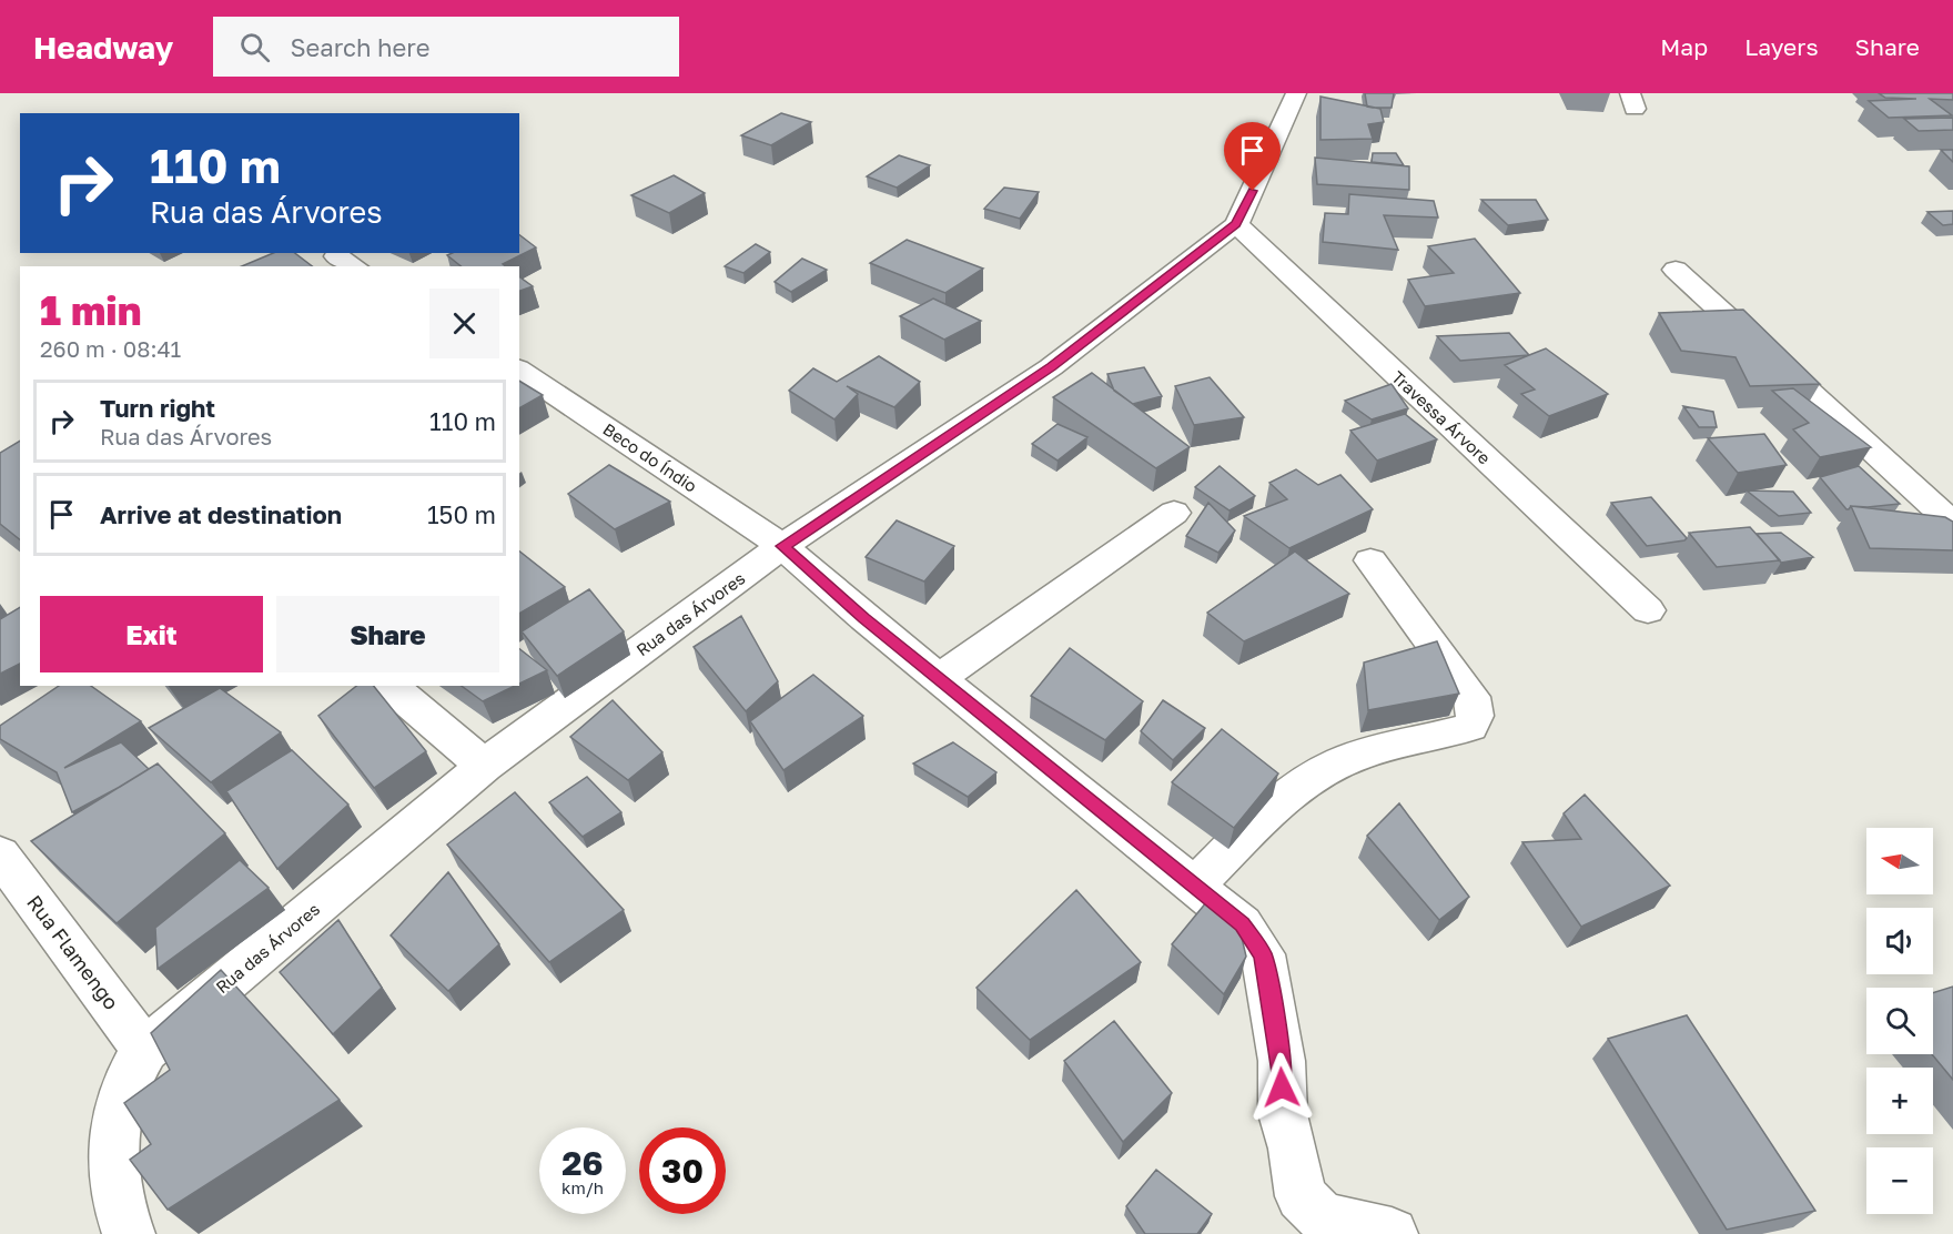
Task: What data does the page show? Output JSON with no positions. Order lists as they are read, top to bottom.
{
  "streets": {
    "street": [
      "Travessa Árvore",
      "Beco do Índio",
      "Rua das Árvores",
      "Rua Flamengo"
    ]
  },
  "crossings": [
    ["Travessa Árvore", "Rua das Árvores"],
    ["Beco do Índio", "Rua das Árvores"],
    ["Rua das Árvores", "Rua Flamengo"]
  ],
  "north": "left",
  "page": {
    "header": "Headway",
    "search": "Search here",
    "nav": ["Map", "Layers", "Share"],
    "turn": ["110 m", "Rua das Árvores"],
    "heading": ["1 min", "260 m · 08:41"],
    "list": [
      {
        "name": "Turn right",
        "note": "Rua das Árvores",
        "value": "110 m"
      },
      {
        "name": "Arrive at destination",
        "value": "150 m"
      }
    ],
    "buttons": ["Exit", "Share"],
    "map_buttons": ["+", "−"],
    "speed": "26 km/h",
    "limit": "30"
  }
}
